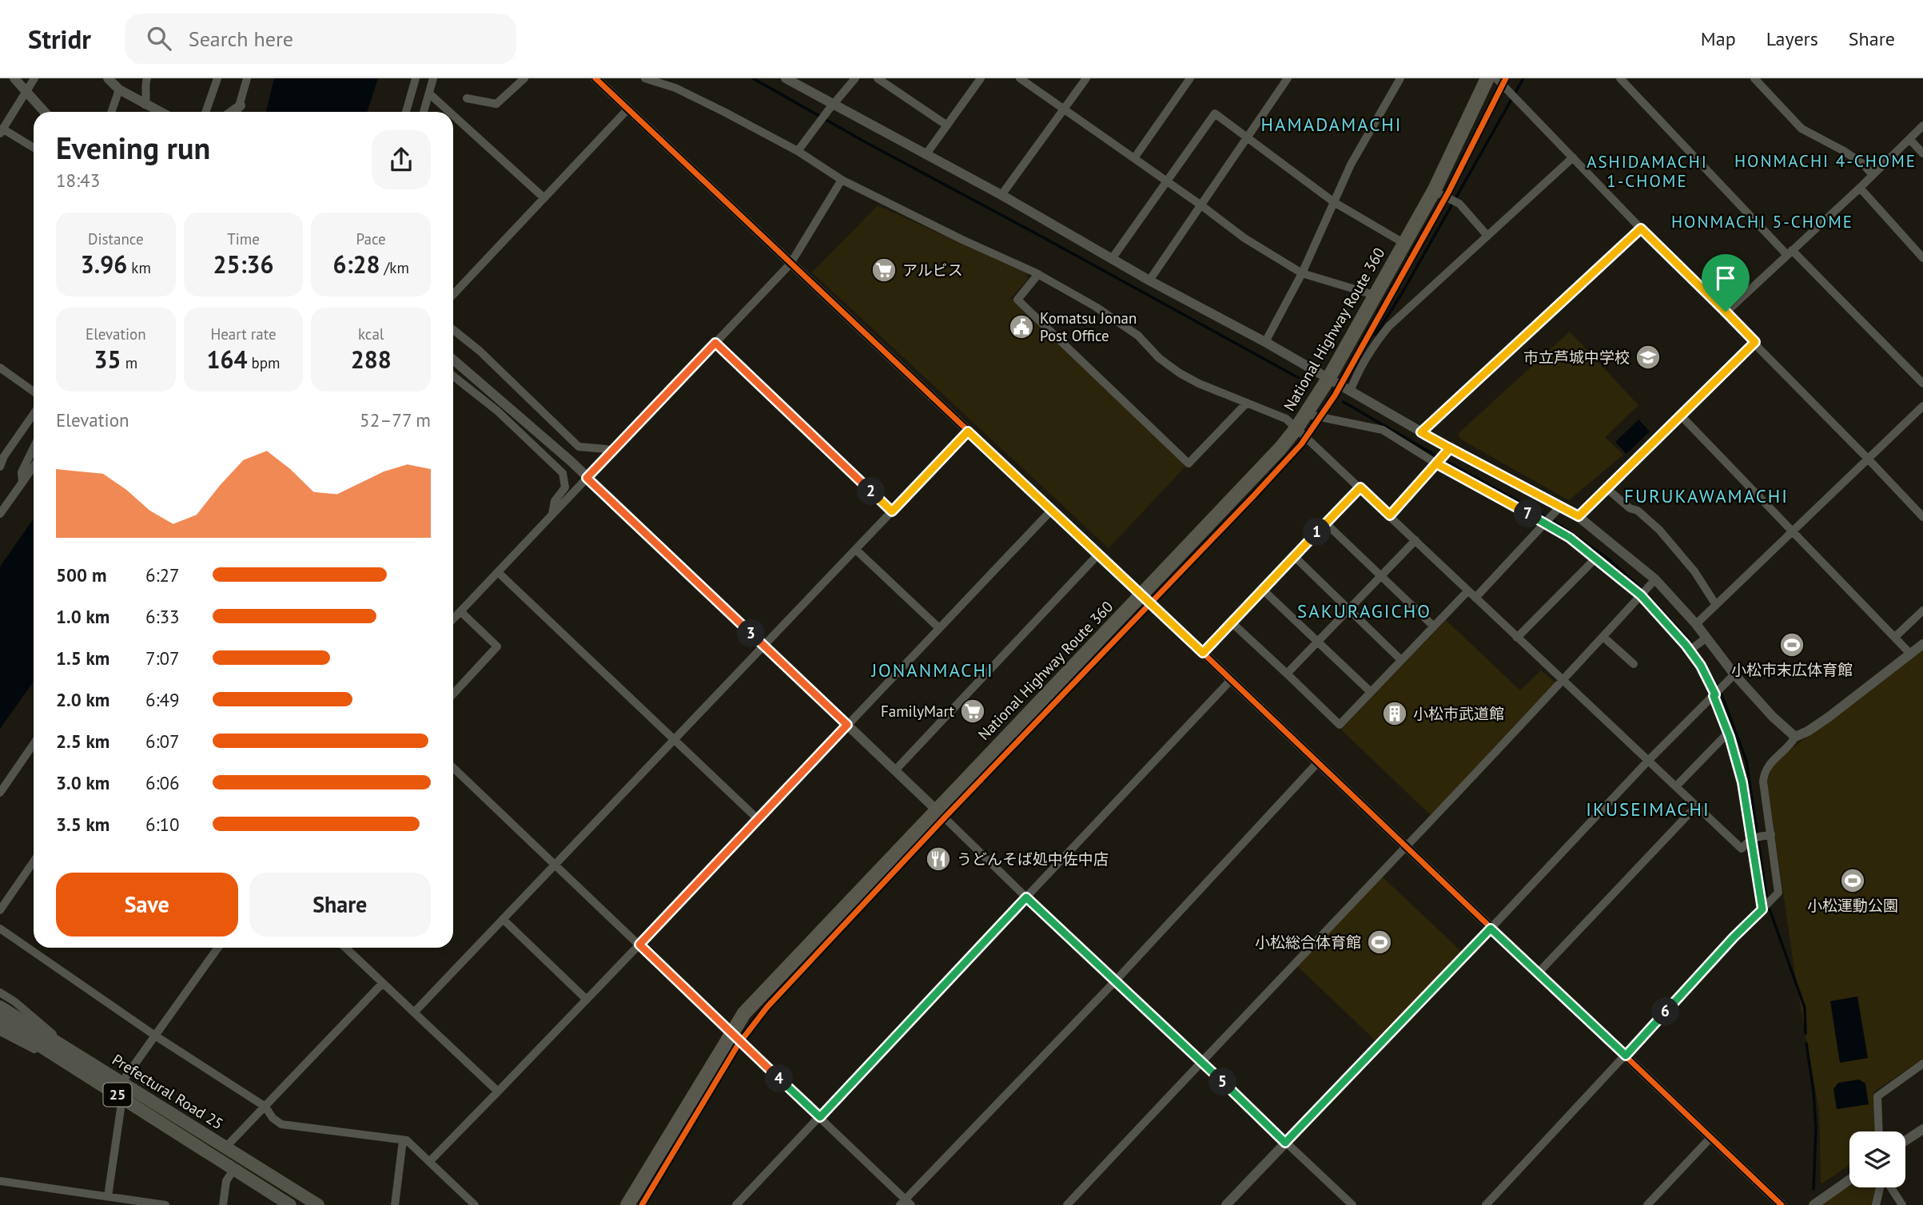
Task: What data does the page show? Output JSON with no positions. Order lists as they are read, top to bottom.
{
  "streets": {
    "highway": ["National Highway Route 360"],
    "main road": ["Prefectural Road 25", "25"]
  },
  "districts": [
    "HAMADAMACHI",
    "HONMACHI 4-CHOME",
    "ASHIDAMACHI 1-CHOME",
    "HONMACHI 5-CHOME",
    "FURUKAWAMACHI",
    "SAKURAGICHO",
    "JONANMACHI",
    "IKUSEIMACHI"
  ],
  "places": {
    "supermarket": ["アルビス", "FamilyMart"],
    "public building": ["Komatsu Jonan Post Office"],
    "school or university": ["市立芦城中学校"],
    "sports": ["小松市末広体育館", "小松運動公園", "小松総合体育館"],
    "building": ["小松市武道館"],
    "restaurant": ["うどんそば処中佐中店"]
  },
  "page": {
    "header": "Stridr",
    "search": "Search here",
    "nav": ["Map", "Layers", "Share"],
    "heading": ["Evening run", "18:43"],
    "stats": [
      ["Distance", "3.96 km"],
      ["Time", "25:36"],
      ["Pace", "6:28 /km"],
      ["Elevation", "35 m"],
      ["Heart rate", "164 bpm"],
      ["kcal", "288"]
    ],
    "chart": ["Elevation", "52–77 m"],
    "pins": [
      "2",
      "7",
      "1",
      "3",
      "6",
      "4",
      "5"
    ],
    "list": [
      {
        "name": "500 m",
        "note": "6:27"
      },
      {
        "name": "1.0 km",
        "note": "6:33"
      },
      {
        "name": "1.5 km",
        "note": "7:07"
      },
      {
        "name": "2.0 km",
        "note": "6:49"
      },
      {
        "name": "2.5 km",
        "note": "6:07"
      },
      {
        "name": "3.0 km",
        "note": "6:06"
      },
      {
        "name": "3.5 km",
        "note": "6:10"
      }
    ],
    "buttons": ["Save", "Share"]
  }
}
